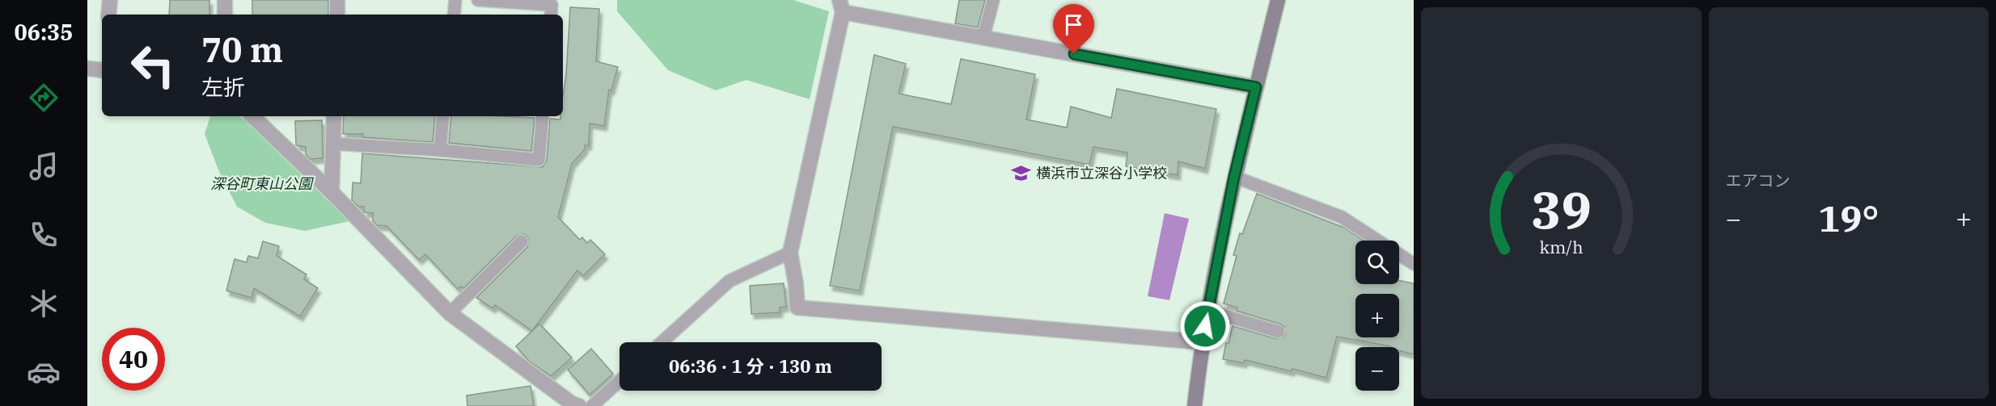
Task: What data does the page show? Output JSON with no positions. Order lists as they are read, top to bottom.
{
  "parks": ["深谷町東山公園"],
  "places": {
    "school or university": ["横浜市立深谷小学校"]
  },
  "page": {
    "tabs": "06:35",
    "tile": "エアコン",
    "turn": ["70 m", "左折"],
    "heat": ["−", "19°", "+"],
    "map_buttons": ["+", "−"],
    "limit": "40",
    "trip": "06:36 · 1 分 · 130 m",
    "gauge": ["39", "km/h"]
  }
}
